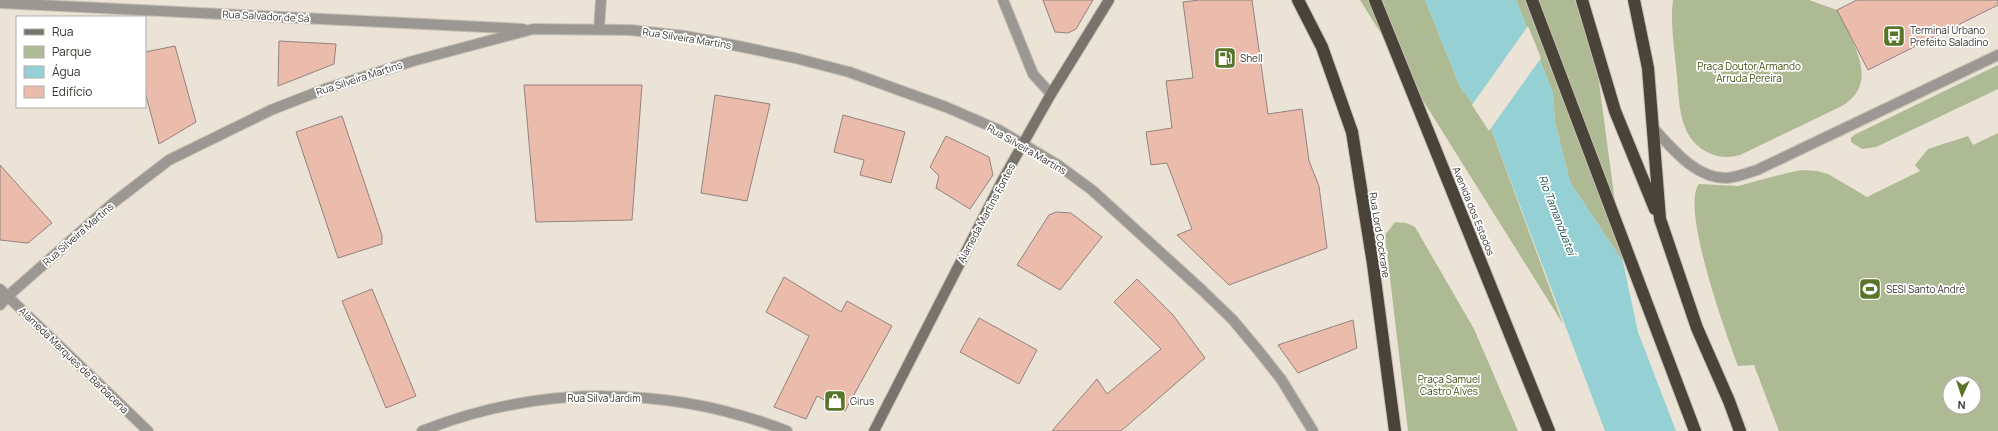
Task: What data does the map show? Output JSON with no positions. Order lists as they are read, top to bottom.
{
  "streets": {
    "highway": ["Avenida dos Estados", "Rua Lord Cockrane"],
    "main road": ["Alameda Martins Fontes"],
    "street": [
      "Rua Salvador de Sá",
      "Rua Silveira Martins",
      "Alameda Marques de Barbacena",
      "Rua Silva Jardim"
    ]
  },
  "crossings": [
    ["Rua Salvador de Sá", "Rua Silveira Martins"],
    ["Rua Silveira Martins", "Alameda Martins Fontes"],
    ["Rua Silveira Martins", "Alameda Marques de Barbacena"]
  ],
  "water": ["Rio Tamanduateí"],
  "parks": ["Praça Doutor Armando Arruda Pereira", "Praça Samuel Castro Alves"],
  "places": {
    "bus stop": ["Terminal Urbano Prefeito Saladino"],
    "fuel station": ["Shell"],
    "sports": ["SESI Santo André"],
    "shop": ["Girus"]
  },
  "legend": [
    "Rua",
    "Parque",
    "Água",
    "Edifício"
  ],
  "north": "bottom"
}
